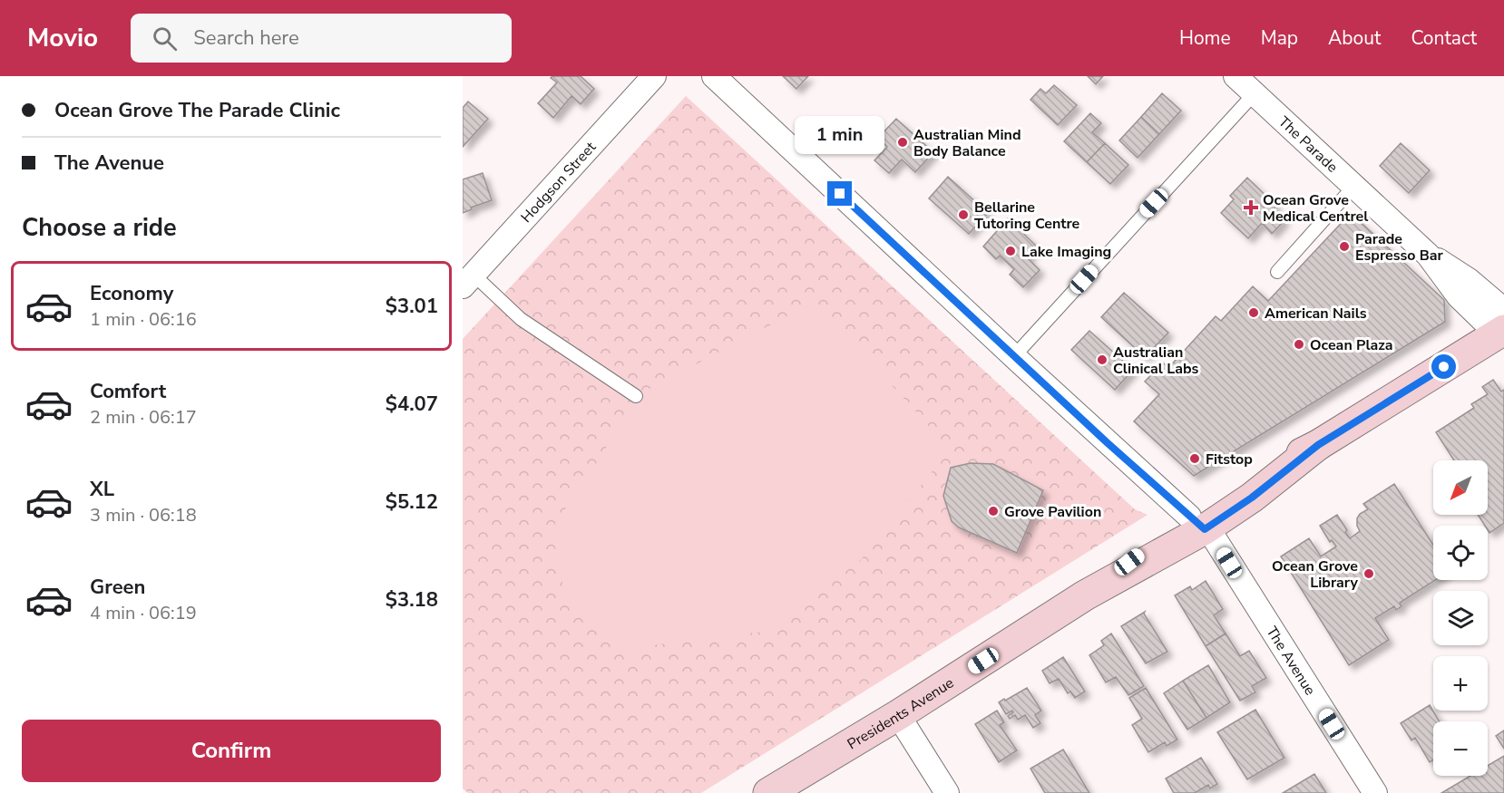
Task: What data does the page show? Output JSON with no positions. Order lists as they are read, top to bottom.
{
  "streets": {
    "street": [
      "The Parade",
      "Hodgson Street",
      "The Avenue",
      "Presidents Avenue"
    ]
  },
  "crossings": [
    ["The Parade", "Presidents Avenue"],
    ["The Avenue", "Presidents Avenue"]
  ],
  "places": {
    "other": [
      "Australian Mind Body Balance",
      "Bellarine Tutoring Centre",
      "Parade Espresso Bar",
      "Lake Imaging",
      "American Nails",
      "Ocean Plaza",
      "Australian Clinical Labs",
      "Fitstop",
      "Grove Pavilion",
      "Ocean Grove Library"
    ],
    "health": ["Ocean Grove Medical Centrel"]
  },
  "north": "bottom left",
  "page": {
    "header": "Movio",
    "search": "Search here",
    "nav": [
      "Home",
      "Map",
      "About",
      "Contact"
    ],
    "banner": ["Ocean Grove The Parade Clinic", "The Avenue"],
    "bubble": "1 min",
    "heading": "Choose a ride",
    "list": [
      {
        "name": "Economy",
        "note": "1 min · 06:16",
        "value": "$3.01"
      },
      {
        "name": "Comfort",
        "note": "2 min · 06:17",
        "value": "$4.07"
      },
      {
        "name": "XL",
        "note": "3 min · 06:18",
        "value": "$5.12"
      },
      {
        "name": "Green",
        "note": "4 min · 06:19",
        "value": "$3.18"
      }
    ],
    "map_buttons": ["+", "−"],
    "buttons": "Confirm"
  }
}
